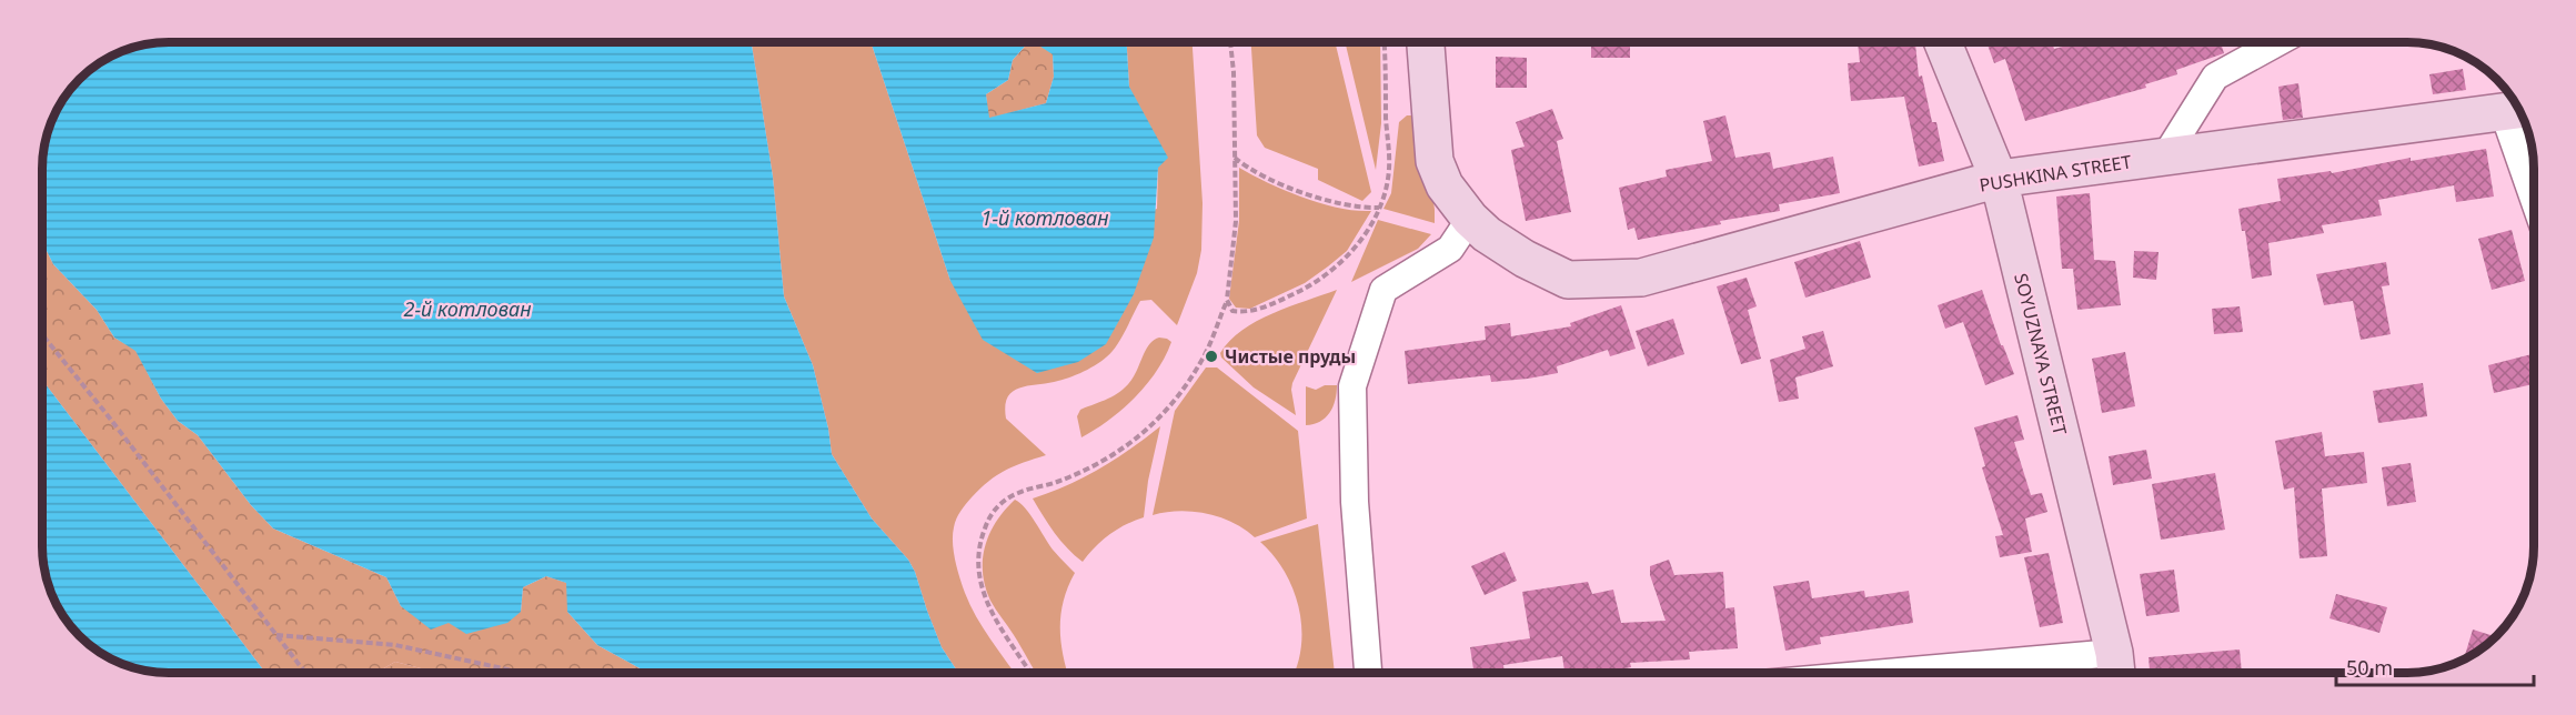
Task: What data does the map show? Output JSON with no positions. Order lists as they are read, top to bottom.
{
  "streets": {
    "street": ["PUSHKINA STREET", "SOYUZNAYA STREET"]
  },
  "crossings": [
    ["PUSHKINA STREET", "SOYUZNAYA STREET"]
  ],
  "water": ["1-й котлован", "2-й котлован"],
  "places": ["Чистые пруды"],
  "scale_bar": "50 m"
}
